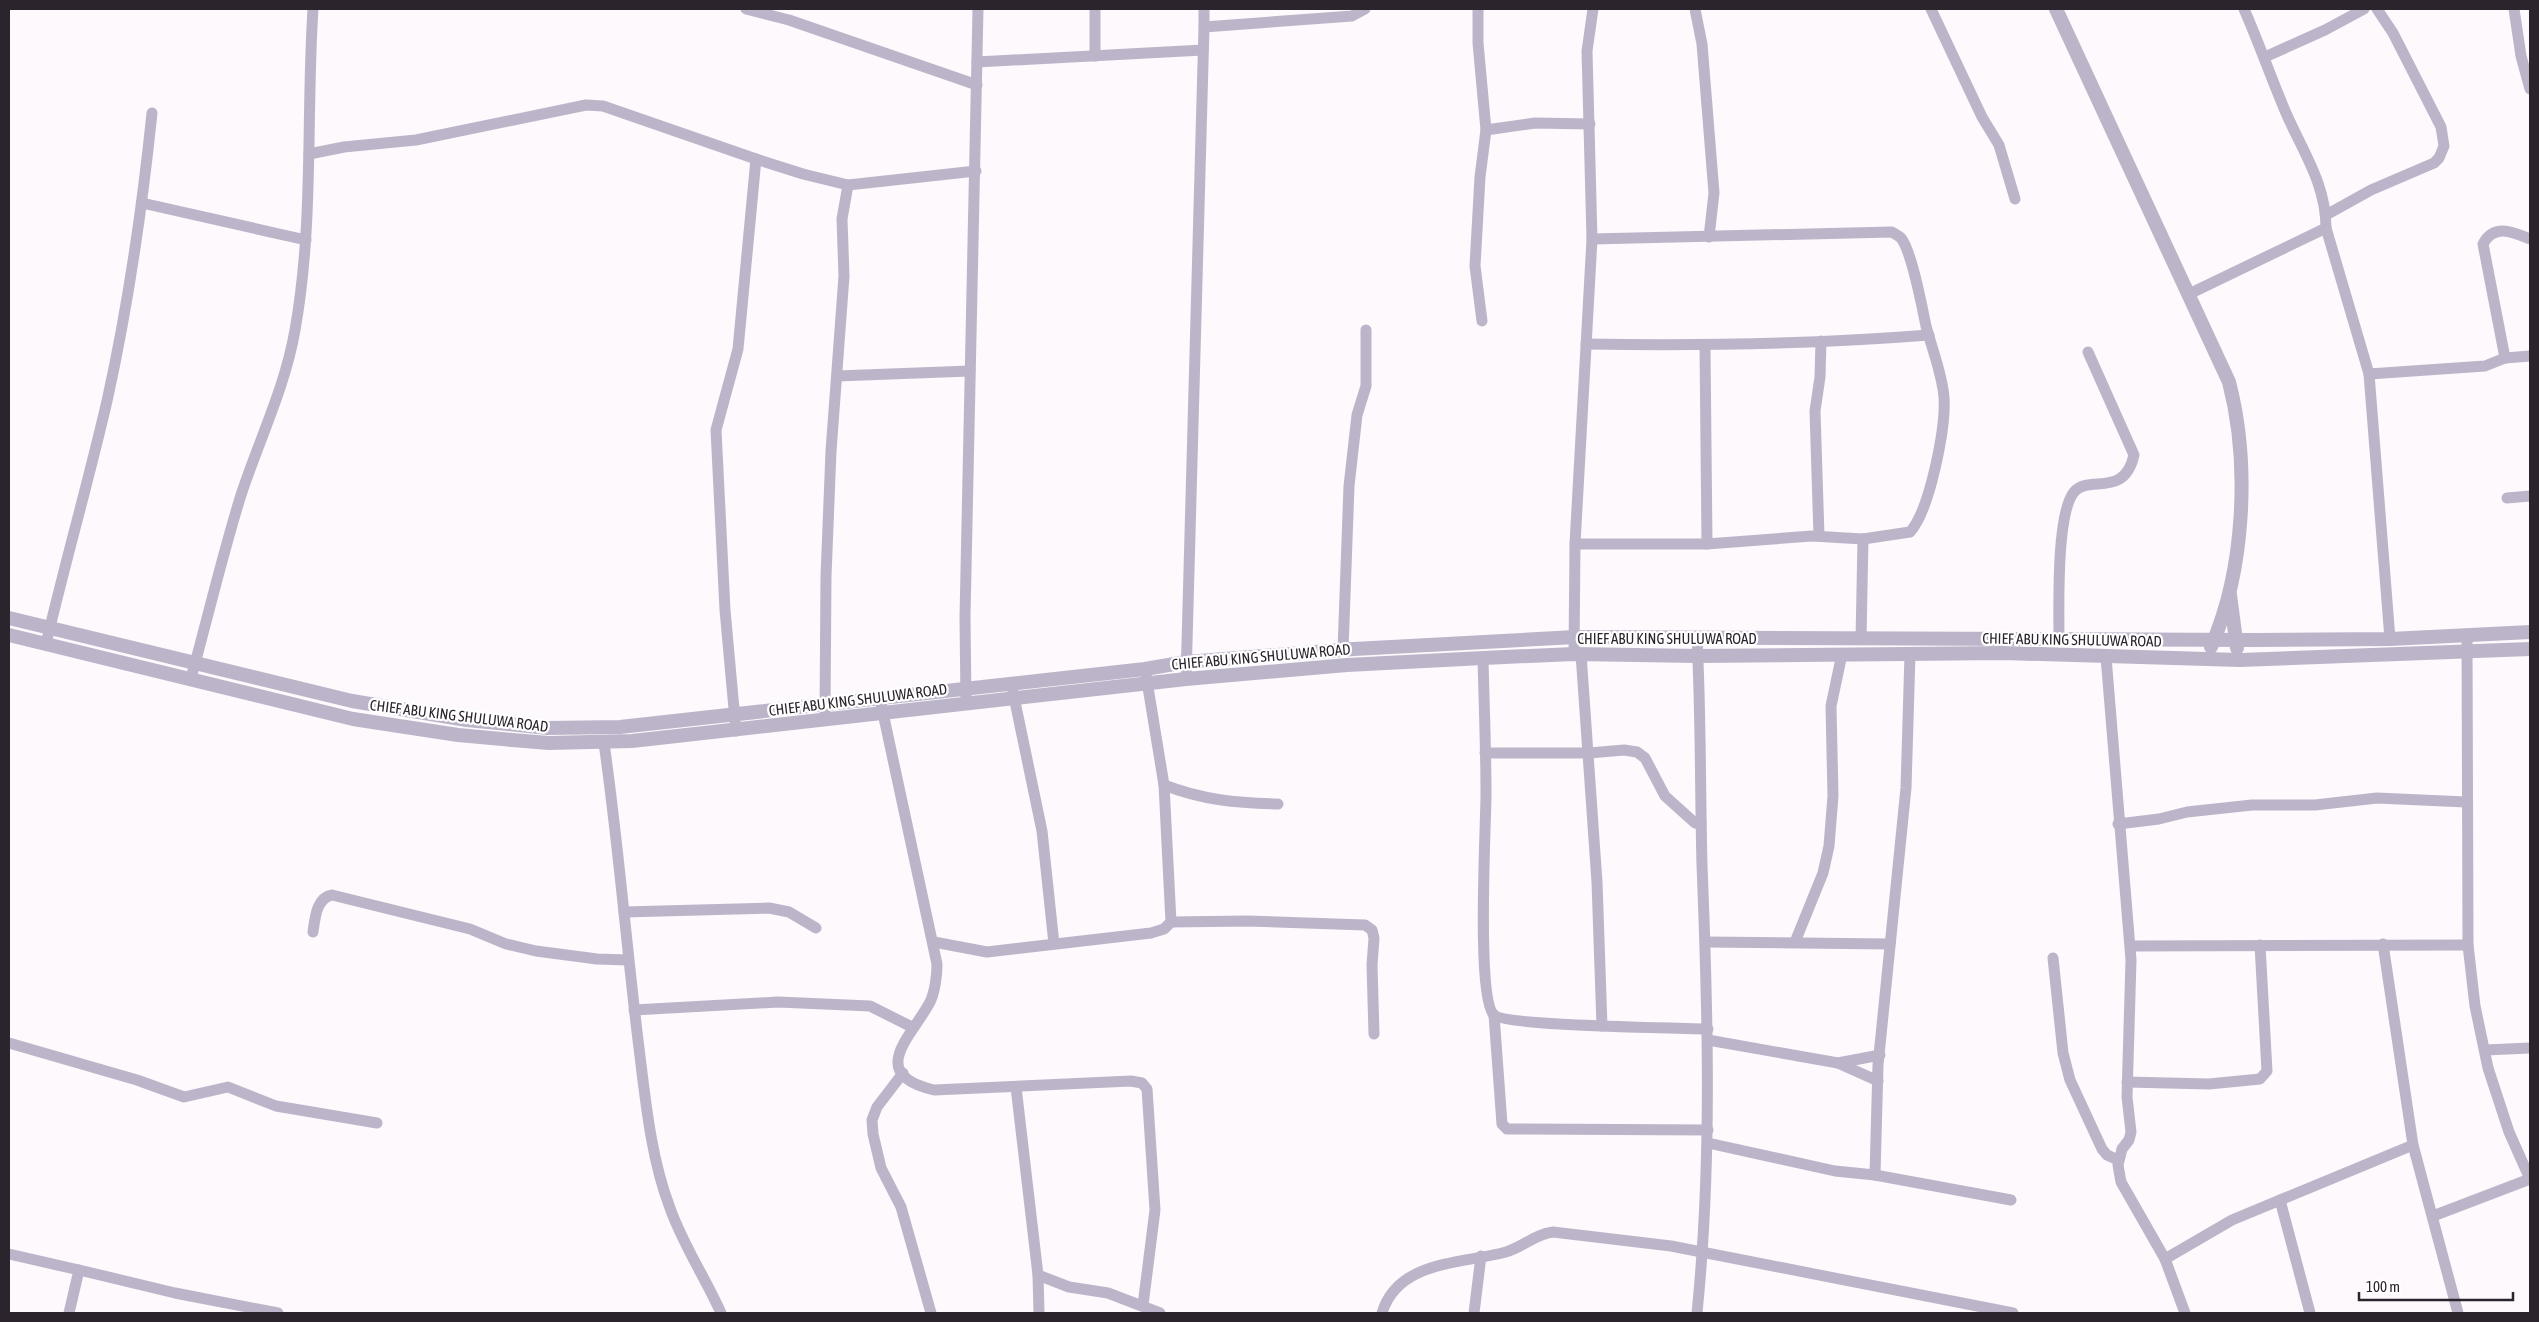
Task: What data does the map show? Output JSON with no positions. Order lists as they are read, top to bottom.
{
  "streets": {
    "street": ["CHIEF ABU KING SHULUWA ROAD"]
  },
  "scale_bar": "100 m"
}
